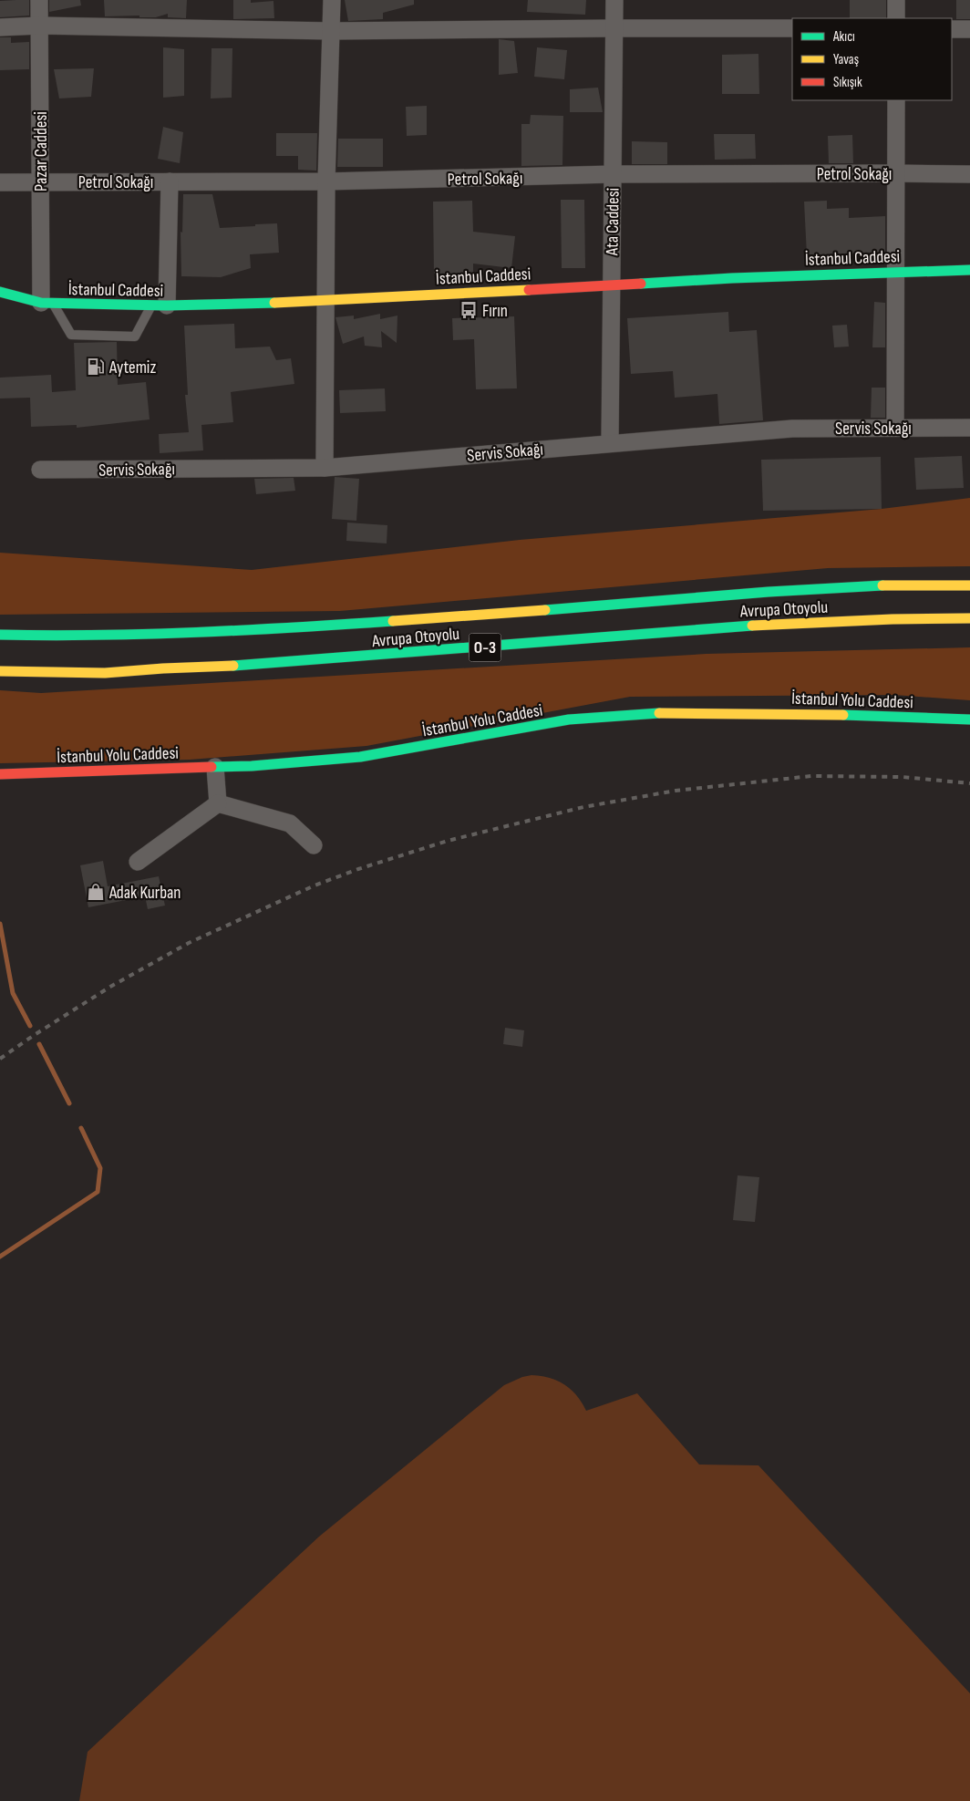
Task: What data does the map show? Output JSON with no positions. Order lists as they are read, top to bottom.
{
  "streets": {
    "main road": [
      "İstanbul Caddesi",
      "Avrupa Otoyolu",
      "O-3",
      "İstanbul Yolu Caddesi"
    ],
    "street": [
      "Pazar Caddesi",
      "Petrol Sokağı",
      "Ata Caddesi",
      "Servis Sokağı"
    ]
  },
  "crossings": [
    ["Pazar Caddesi", "Petrol Sokağı"],
    ["Pazar Caddesi", "İstanbul Caddesi"],
    ["Petrol Sokağı", "Ata Caddesi"],
    ["Ata Caddesi", "İstanbul Caddesi"],
    ["Ata Caddesi", "Servis Sokağı"]
  ],
  "places": {
    "bus stop": ["Fırın"],
    "fuel station": ["Aytemiz"],
    "shop": ["Adak Kurban"]
  },
  "legend": ["Akıcı", "Yavaş", "Sıkışık"]
}
